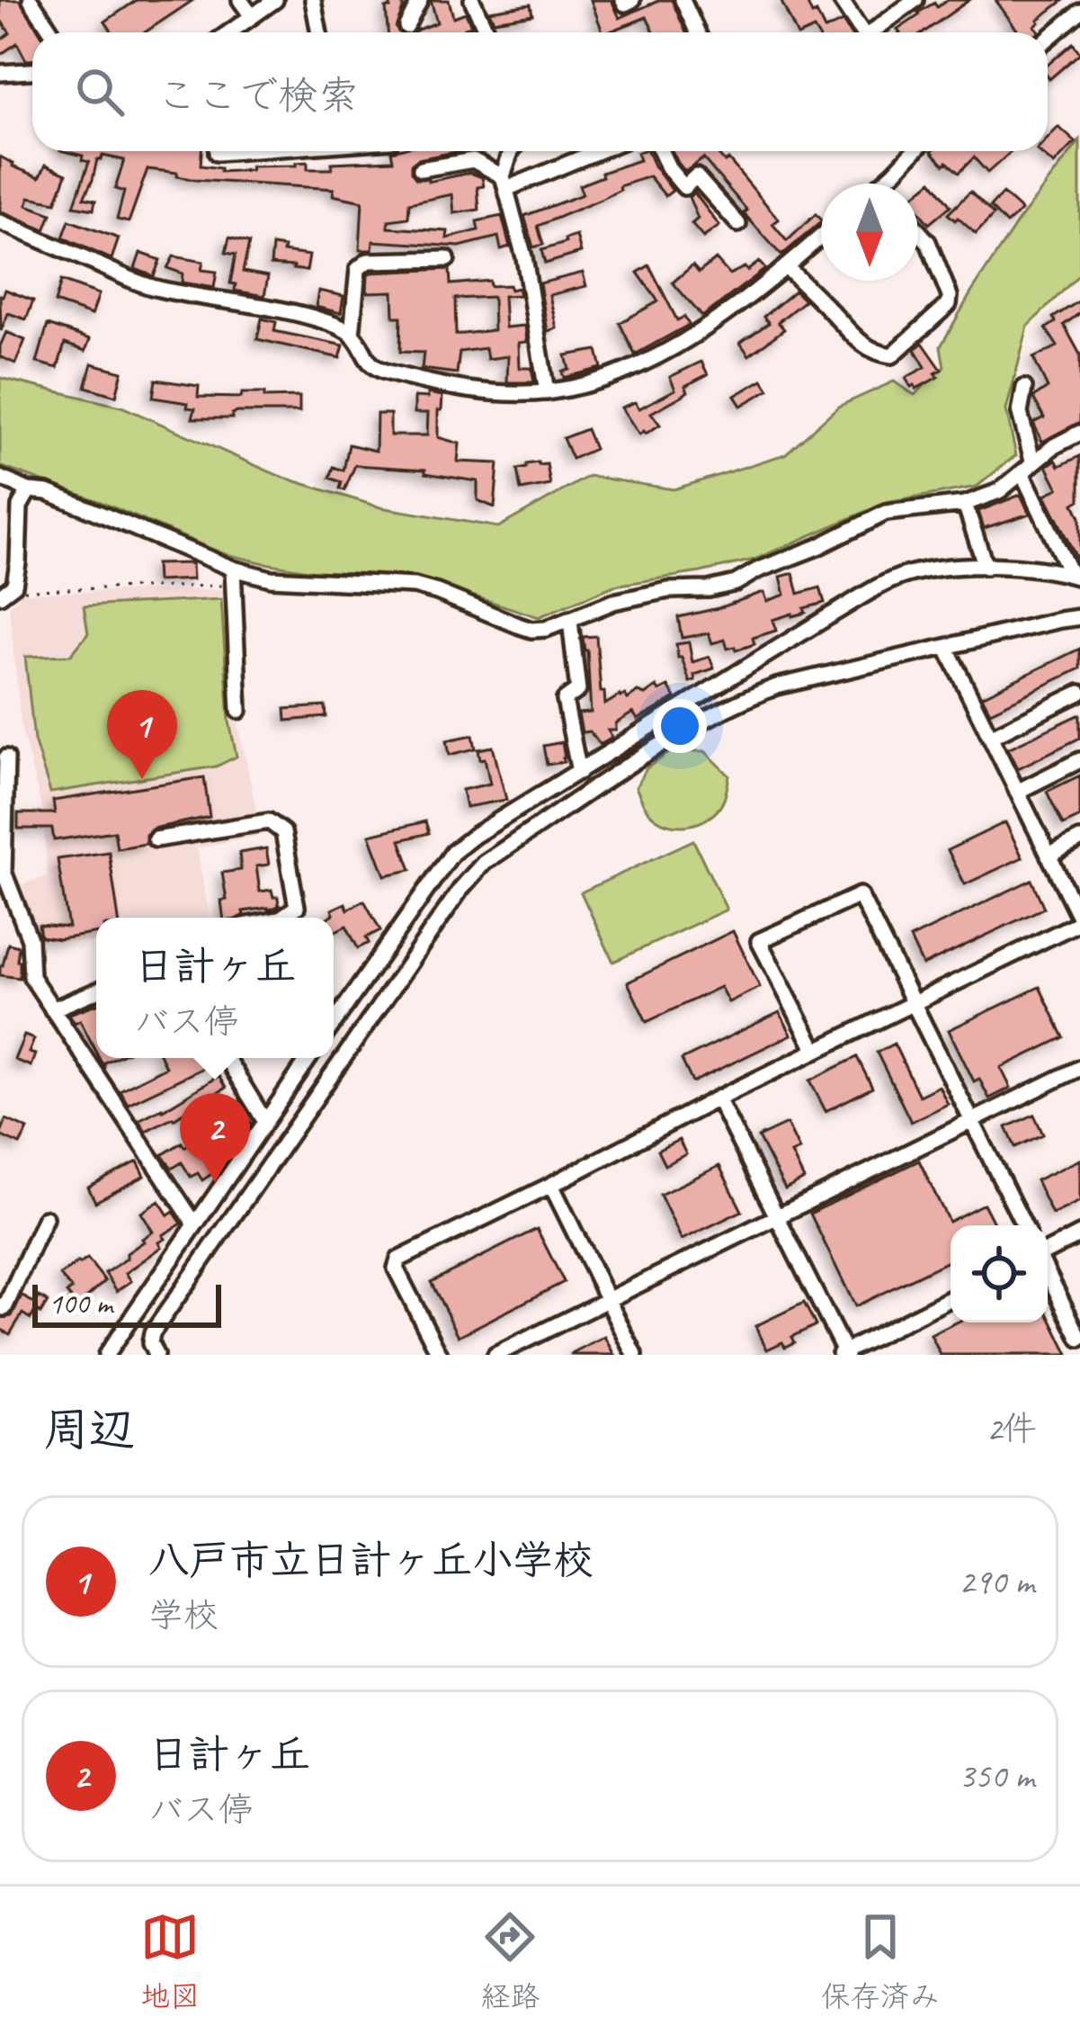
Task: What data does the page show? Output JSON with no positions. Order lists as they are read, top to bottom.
{
  "scale_bar": "100 m",
  "north": "bottom",
  "page": {
    "search": "ここで検索",
    "pins": ["1", "2"],
    "popup": ["日計ヶ丘", "バス停"],
    "scale": "100 m",
    "heading": ["周辺", "2件"],
    "list": [
      {
        "mark": "1",
        "name": "八戸市立日計ヶ丘小学校",
        "note": "学校",
        "value": "290 m"
      },
      {
        "mark": "2",
        "name": "日計ヶ丘",
        "note": "バス停",
        "value": "350 m"
      }
    ],
    "nav": ["地図", "経路", "保存済み"]
  }
}
